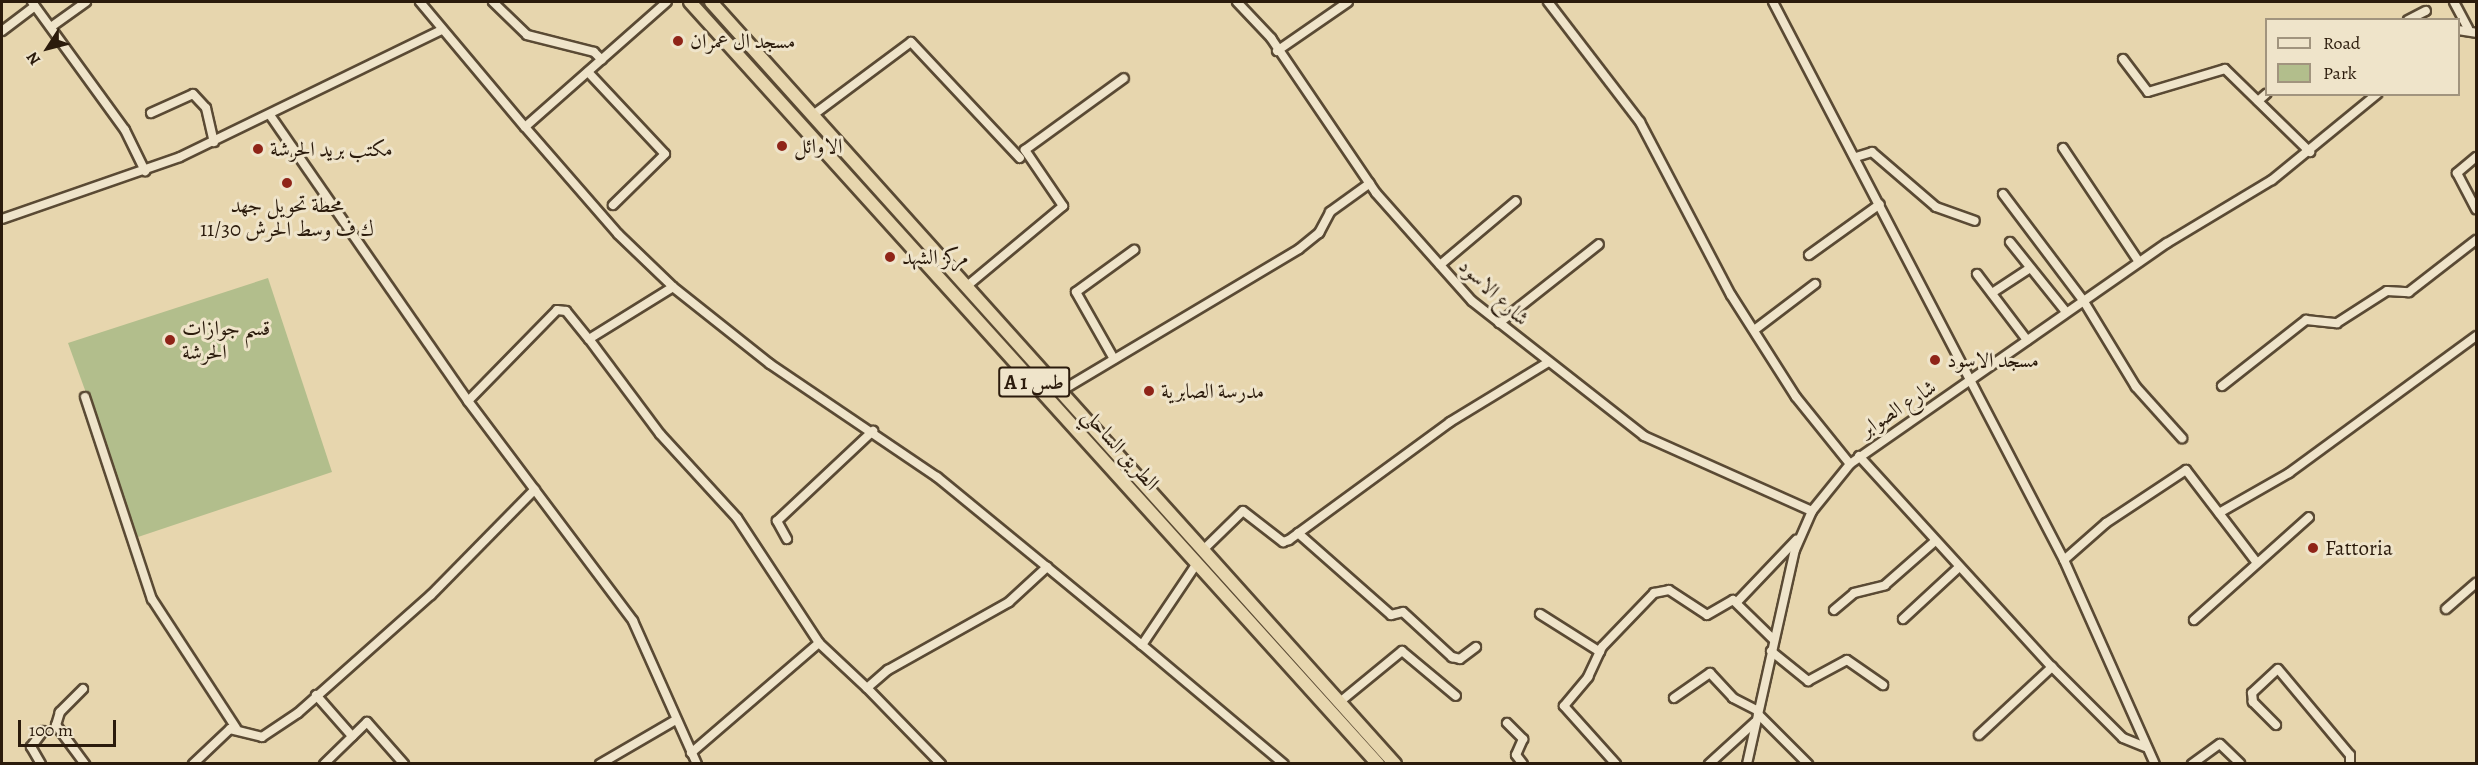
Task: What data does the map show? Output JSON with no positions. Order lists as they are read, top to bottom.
{
  "streets": {
    "highway": ["A 1 طس", "الطريق الساحلي"],
    "street": ["شارع الاسود", "شارع الصوابر"]
  },
  "crossings": [
    ["شارع الاسود", "شارع الصوابر"]
  ],
  "places": [
    "مسجد ال عمران",
    "الاوائل",
    "مكتب بريد الحرشة",
    "محطة تحويل جهد 11/30 ك ف وسط الحرش",
    "مركز الشهد",
    "قسم جوازات الحرشة",
    "مسجد الاسود",
    "مدرسة الصابرية",
    "Fattoria"
  ],
  "legend": ["Road", "Park"],
  "scale_bar": "100 m",
  "north": "bottom left"
}
